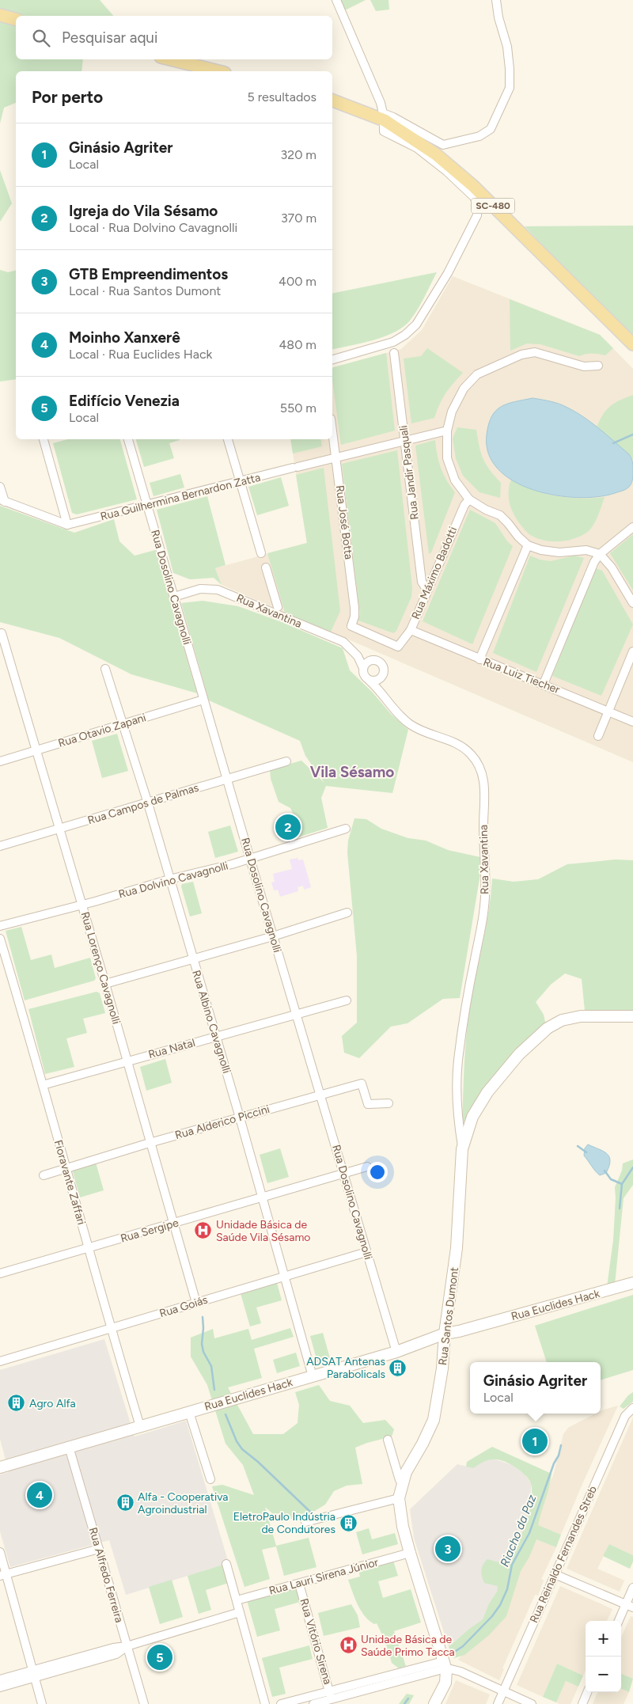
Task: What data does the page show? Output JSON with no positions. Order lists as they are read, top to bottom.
{
  "streets": {
    "main road": ["SC-480", "Rua Euclides Hack", "Rua Santos Dumont"],
    "street": [
      "Rua Jandir Pasquali",
      "Rua Guilhermina Bernardon Zatta",
      "Rua José Botta",
      "Rua Máximo Badotti",
      "Rua Dosolino Cavagnolli",
      "Rua Xavantina",
      "Rua Luiz Tiecher",
      "Rua Otavio Zapani",
      "Rua Campos de Palmas",
      "Rua Dolvino Cavagnolli",
      "Rua Lorenço Cavagnolli",
      "Rua Albino Cavagnolli",
      "Rua Natal",
      "Rua Alderico Piccini",
      "Fioravante Zaffari",
      "Rua Sergipe",
      "Rua Goiás",
      "Rua Reinaldo Fernandes Streb",
      "Rua Alfredo Ferreira",
      "Rua Lauri Sirena Júnior",
      "Rua Vitório Sirena"
    ]
  },
  "crossings": [
    ["Rua Jandir Pasquali", "Rua Guilhermina Bernardon Zatta"],
    ["Rua Jandir Pasquali", "Rua Máximo Badotti"],
    ["Rua Guilhermina Bernardon Zatta", "Rua José Botta"],
    ["Rua Guilhermina Bernardon Zatta", "Rua Dosolino Cavagnolli"],
    ["Rua José Botta", "Rua Máximo Badotti"],
    ["Rua Máximo Badotti", "Rua Luiz Tiecher"],
    ["Rua Dosolino Cavagnolli", "Rua Xavantina"],
    ["Rua Dosolino Cavagnolli", "Rua Otavio Zapani"],
    ["Rua Dosolino Cavagnolli", "Rua Campos de Palmas"],
    ["Rua Dosolino Cavagnolli", "Rua Dolvino Cavagnolli"],
    ["Rua Dosolino Cavagnolli", "Rua Natal"],
    ["Rua Dosolino Cavagnolli", "Rua Alderico Piccini"],
    ["Rua Dosolino Cavagnolli", "Rua Sergipe"],
    ["Rua Dosolino Cavagnolli", "Rua Euclides Hack"],
    ["Rua Dosolino Cavagnolli", "Rua Goiás"],
    ["Rua Xavantina", "Rua Santos Dumont"],
    ["Rua Otavio Zapani", "Rua Lorenço Cavagnolli"],
    ["Rua Otavio Zapani", "Rua Albino Cavagnolli"],
    ["Rua Campos de Palmas", "Rua Lorenço Cavagnolli"],
    ["Rua Campos de Palmas", "Rua Albino Cavagnolli"],
    ["Rua Dolvino Cavagnolli", "Rua Lorenço Cavagnolli"],
    ["Rua Dolvino Cavagnolli", "Rua Albino Cavagnolli"],
    ["Rua Lorenço Cavagnolli", "Rua Natal"],
    ["Rua Lorenço Cavagnolli", "Rua Alderico Piccini"],
    ["Rua Lorenço Cavagnolli", "Rua Sergipe"],
    ["Rua Lorenço Cavagnolli", "Rua Goiás"],
    ["Rua Albino Cavagnolli", "Rua Natal"],
    ["Rua Albino Cavagnolli", "Rua Alderico Piccini"],
    ["Rua Albino Cavagnolli", "Rua Sergipe"],
    ["Rua Albino Cavagnolli", "Rua Euclides Hack"],
    ["Rua Albino Cavagnolli", "Rua Goiás"],
    ["Rua Natal", "Fioravante Zaffari"],
    ["Rua Alderico Piccini", "Fioravante Zaffari"],
    ["Fioravante Zaffari", "Rua Sergipe"],
    ["Fioravante Zaffari", "Rua Euclides Hack"],
    ["Fioravante Zaffari", "Rua Goiás"],
    ["Rua Euclides Hack", "Rua Santos Dumont"],
    ["Rua Euclides Hack", "Rua Alfredo Ferreira"],
    ["Rua Santos Dumont", "Rua Lauri Sirena Júnior"],
    ["Rua Lauri Sirena Júnior", "Rua Vitório Sirena"]
  ],
  "districts": ["Vila Sésamo"],
  "water": ["Riacho da Paz"],
  "places": {
    "hospital": ["Unidade Básica de Saúde Vila Sésamo", "Unidade Básica de Saúde Primo Tacca"],
    "building": [
      "ADSAT Antenas Parabolicals",
      "Agro Alfa",
      "Alfa - Cooperativa Agroindustrial",
      "EletroPaulo Indústria de Condutores"
    ]
  },
  "page": {
    "search": "Pesquisar aqui",
    "heading": ["Por perto", "5 resultados"],
    "list": [
      {
        "mark": "1",
        "name": "Ginásio Agriter",
        "note": "Local",
        "value": "320 m"
      },
      {
        "mark": "2",
        "name": "Igreja do Vila Sésamo",
        "note": "Local · Rua Dolvino Cavagnolli",
        "value": "370 m"
      },
      {
        "mark": "3",
        "name": "GTB Empreendimentos",
        "note": "Local · Rua Santos Dumont",
        "value": "400 m"
      },
      {
        "mark": "4",
        "name": "Moinho Xanxerê",
        "note": "Local · Rua Euclides Hack",
        "value": "480 m"
      },
      {
        "mark": "5",
        "name": "Edifício Venezia",
        "note": "Local",
        "value": "550 m"
      }
    ],
    "pins": [
      "2",
      "1",
      "4",
      "3",
      "5"
    ],
    "popup": ["Ginásio Agriter", "Local"],
    "map_buttons": ["+", "−"]
  }
}
